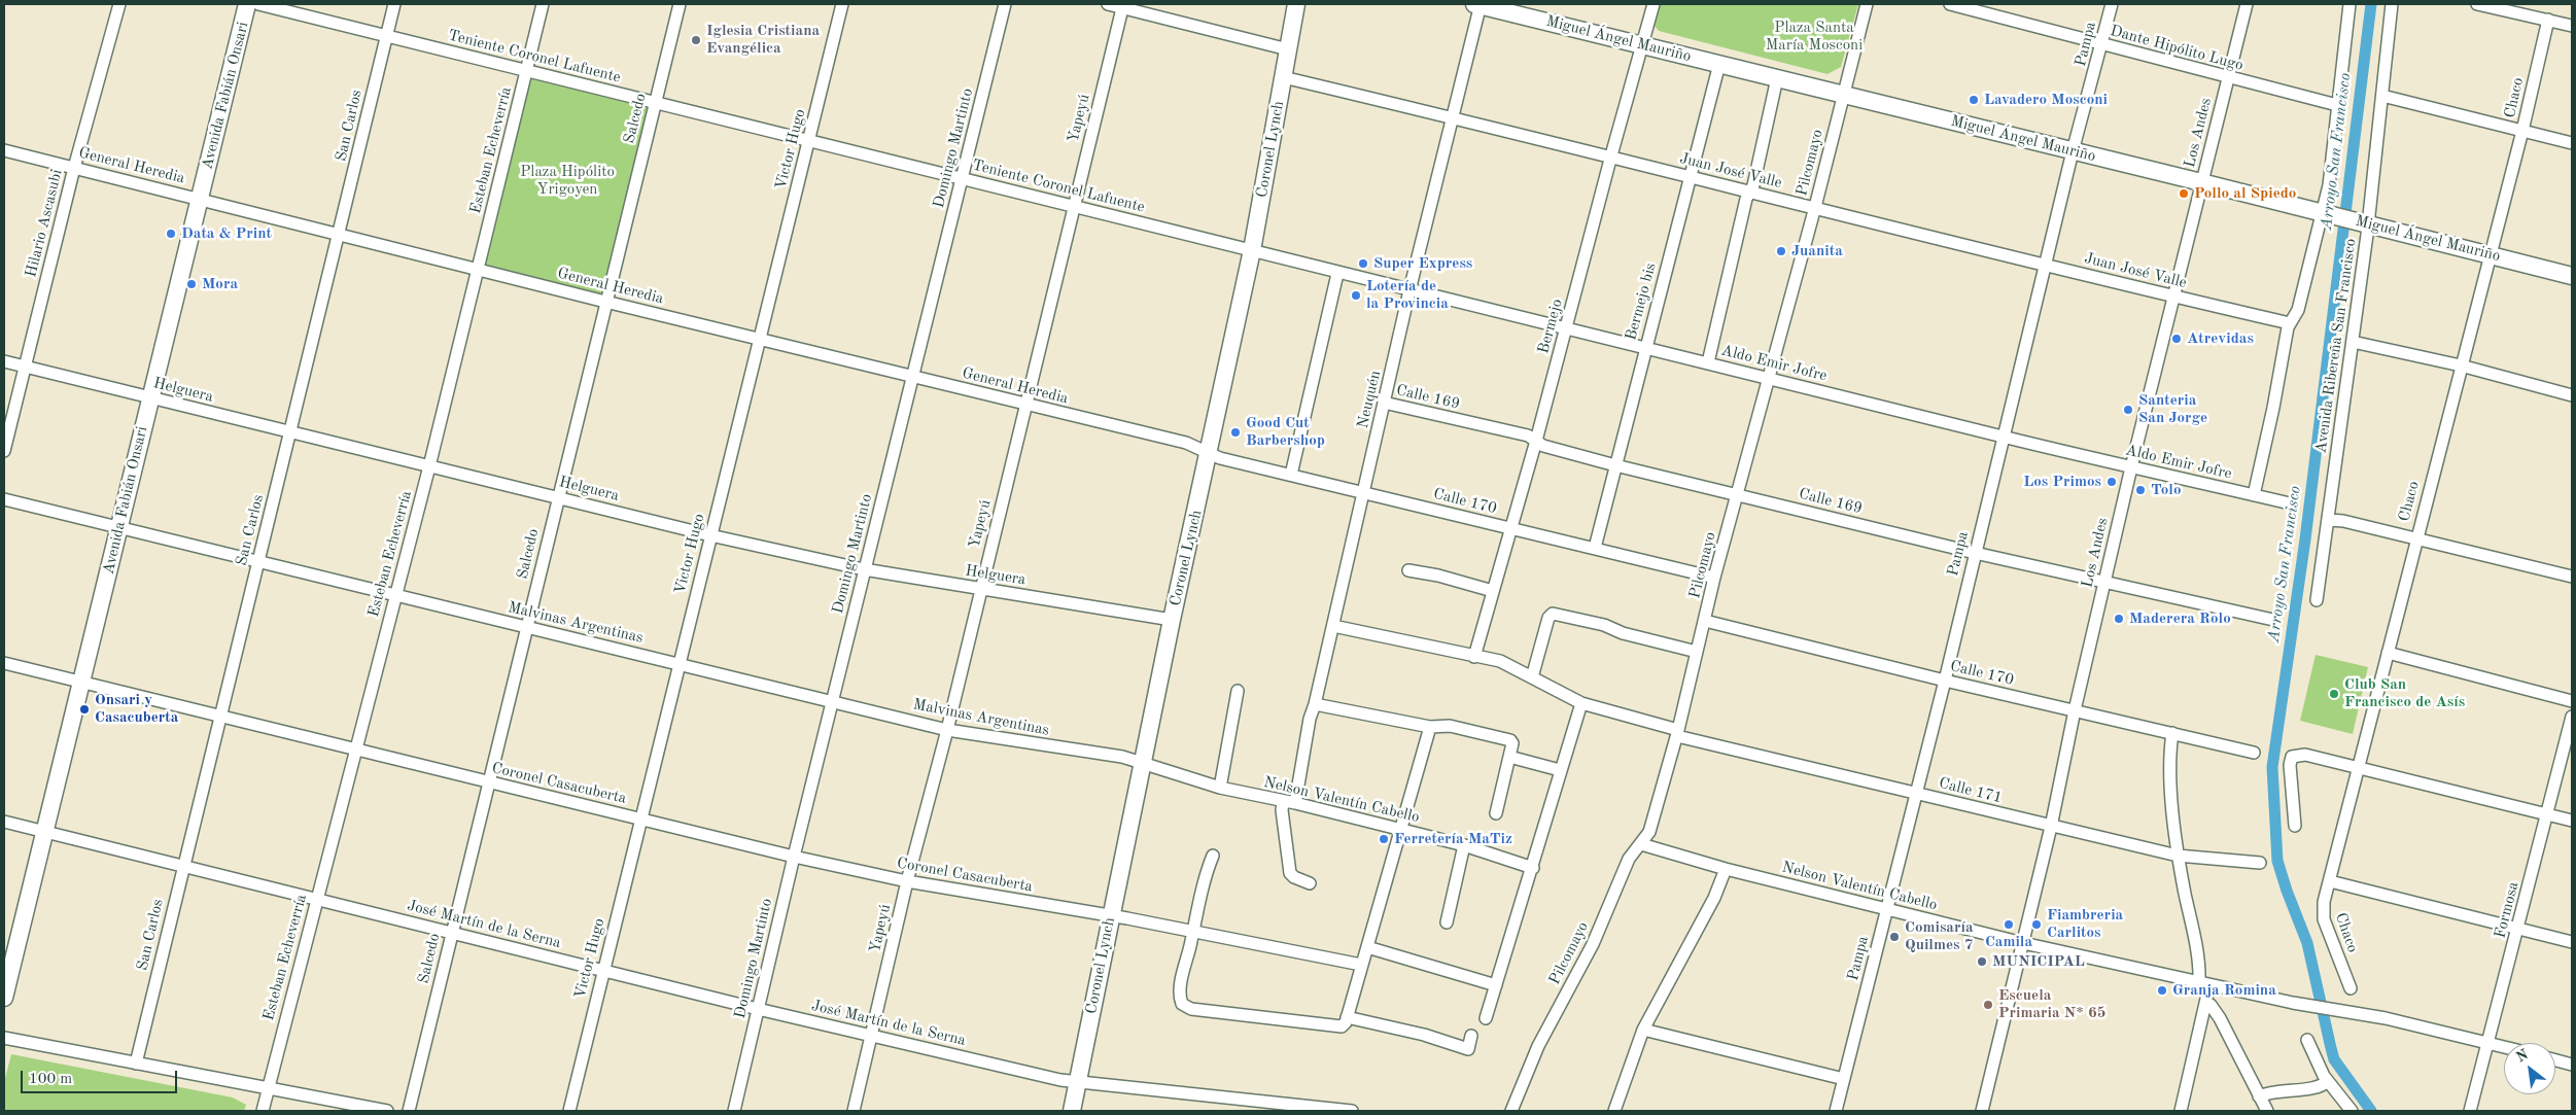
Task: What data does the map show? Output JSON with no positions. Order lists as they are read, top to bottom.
{
  "streets": {
    "main road": ["Miguel Ángel Mauriño", "Avenida Fabián Onsari", "Coronel Lynch"],
    "street": [
      "Pampa",
      "Dante Hipólito Lugo",
      "Teniente Coronel Lafuente",
      "Chaco",
      "Salcedo",
      "Yapeyú",
      "San Carlos",
      "Los Andes",
      "Domingo Martinto",
      "Victor Hugo",
      "Esteban Echeverría",
      "Pilcomayo",
      "General Heredia",
      "Juan José Valle",
      "Hilario Ascasubi",
      "Bermejo bis",
      "Bermejo",
      "Avenida Ribereña San Francisco",
      "Aldo Emir Jofre",
      "Helguera",
      "Calle 169",
      "Neuquén",
      "Calle 170",
      "Malvinas Argentinas",
      "Coronel Casacuberta",
      "Calle 171",
      "Nelson Valentín Cabello",
      "Formosa",
      "José Martín de la Serna"
    ]
  },
  "crossings": [
    ["Miguel Ángel Mauriño", "Pampa"],
    ["Miguel Ángel Mauriño", "Chaco"],
    ["Miguel Ángel Mauriño", "Los Andes"],
    ["Miguel Ángel Mauriño", "Pilcomayo"],
    ["Miguel Ángel Mauriño", "Bermejo bis"],
    ["Miguel Ángel Mauriño", "Bermejo"],
    ["Miguel Ángel Mauriño", "Avenida Ribereña San Francisco"],
    ["Miguel Ángel Mauriño", "Neuquén"],
    ["Pampa", "Dante Hipólito Lugo"],
    ["Pampa", "Juan José Valle"],
    ["Pampa", "Aldo Emir Jofre"],
    ["Pampa", "Calle 169"],
    ["Pampa", "Calle 170"],
    ["Pampa", "Calle 171"],
    ["Pampa", "Nelson Valentín Cabello"],
    ["Dante Hipólito Lugo", "Los Andes"],
    ["Teniente Coronel Lafuente", "Salcedo"],
    ["Teniente Coronel Lafuente", "Yapeyú"],
    ["Teniente Coronel Lafuente", "San Carlos"],
    ["Teniente Coronel Lafuente", "Domingo Martinto"],
    ["Teniente Coronel Lafuente", "Victor Hugo"],
    ["Teniente Coronel Lafuente", "Coronel Lynch"],
    ["Teniente Coronel Lafuente", "Esteban Echeverría"],
    ["Teniente Coronel Lafuente", "Aldo Emir Jofre"],
    ["Avenida Fabián Onsari", "General Heredia"],
    ["Avenida Fabián Onsari", "Helguera"],
    ["Avenida Fabián Onsari", "Malvinas Argentinas"],
    ["Avenida Fabián Onsari", "Coronel Casacuberta"],
    ["Avenida Fabián Onsari", "José Martín de la Serna"],
    ["Salcedo", "General Heredia"],
    ["Salcedo", "Helguera"],
    ["Salcedo", "Malvinas Argentinas"],
    ["Salcedo", "Coronel Casacuberta"],
    ["Salcedo", "José Martín de la Serna"],
    ["Yapeyú", "General Heredia"],
    ["Yapeyú", "Helguera"],
    ["Yapeyú", "Malvinas Argentinas"],
    ["Yapeyú", "Coronel Casacuberta"],
    ["Yapeyú", "José Martín de la Serna"],
    ["San Carlos", "General Heredia"],
    ["San Carlos", "Helguera"],
    ["San Carlos", "Malvinas Argentinas"],
    ["San Carlos", "Coronel Casacuberta"],
    ["San Carlos", "José Martín de la Serna"],
    ["Los Andes", "Juan José Valle"],
    ["Los Andes", "Aldo Emir Jofre"],
    ["Los Andes", "Calle 169"],
    ["Los Andes", "Calle 170"],
    ["Los Andes", "Calle 171"],
    ["Los Andes", "Nelson Valentín Cabello"],
    ["Domingo Martinto", "General Heredia"],
    ["Domingo Martinto", "Helguera"],
    ["Domingo Martinto", "Malvinas Argentinas"],
    ["Domingo Martinto", "Coronel Casacuberta"],
    ["Domingo Martinto", "José Martín de la Serna"],
    ["Victor Hugo", "General Heredia"],
    ["Victor Hugo", "Helguera"],
    ["Victor Hugo", "Malvinas Argentinas"],
    ["Victor Hugo", "Coronel Casacuberta"],
    ["Victor Hugo", "José Martín de la Serna"],
    ["Coronel Lynch", "General Heredia"],
    ["Coronel Lynch", "Juan José Valle"],
    ["Coronel Lynch", "Aldo Emir Jofre"],
    ["Coronel Lynch", "Helguera"],
    ["Coronel Lynch", "Calle 170"],
    ["Coronel Lynch", "Malvinas Argentinas"],
    ["Coronel Lynch", "Coronel Casacuberta"],
    ["Coronel Lynch", "Nelson Valentín Cabello"],
    ["Coronel Lynch", "José Martín de la Serna"],
    ["Esteban Echeverría", "General Heredia"],
    ["Esteban Echeverría", "Helguera"],
    ["Esteban Echeverría", "Malvinas Argentinas"],
    ["Esteban Echeverría", "Coronel Casacuberta"],
    ["Esteban Echeverría", "José Martín de la Serna"],
    ["Pilcomayo", "Juan José Valle"],
    ["Pilcomayo", "Aldo Emir Jofre"],
    ["Pilcomayo", "Calle 169"],
    ["Pilcomayo", "Calle 170"],
    ["Pilcomayo", "Calle 171"],
    ["Pilcomayo", "Nelson Valentín Cabello"],
    ["General Heredia", "Hilario Ascasubi"],
    ["General Heredia", "Calle 170"],
    ["Juan José Valle", "Bermejo bis"],
    ["Juan José Valle", "Bermejo"],
    ["Juan José Valle", "Neuquén"],
    ["Hilario Ascasubi", "Helguera"],
    ["Bermejo bis", "Aldo Emir Jofre"],
    ["Bermejo bis", "Calle 169"],
    ["Bermejo bis", "Calle 170"],
    ["Bermejo", "Aldo Emir Jofre"],
    ["Bermejo", "Calle 169"],
    ["Bermejo", "Calle 170"],
    ["Bermejo", "Calle 171"],
    ["Aldo Emir Jofre", "Neuquén"],
    ["Calle 169", "Neuquén"],
    ["Neuquén", "Calle 170"],
    ["Neuquén", "Calle 171"],
    ["Neuquén", "Nelson Valentín Cabello"],
    ["Malvinas Argentinas", "Nelson Valentín Cabello"],
    ["Nelson Valentín Cabello", "Formosa"]
  ],
  "water": ["Arroyo San Francisco"],
  "parks": ["Plaza Santa María Mosconi", "Plaza Hipólito Yrigoyen"],
  "places": [
    "Iglesia Cristiana Evangélica",
    "Lavadero Mosconi",
    "Pollo al Spiedo",
    "Data & Print",
    "Juanita",
    "Super Express",
    "Mora",
    "Lotería de la Provincia",
    "Atrevidas",
    "Santeria San Jorge",
    "Good Cut Barbershop",
    "Los Primos",
    "Tolo",
    "Maderera Rolo",
    "Club San Francisco de Asís",
    "Onsari y Casacuberta",
    "Ferretería MaTiz",
    "Camila",
    "Fiambreria Carlitos",
    "Comisaría Quilmes 7",
    "MUNICIPAL",
    "Granja Romina",
    "Escuela Primaria N* 65"
  ],
  "scale_bar": "100 m",
  "north": "top left"
}
